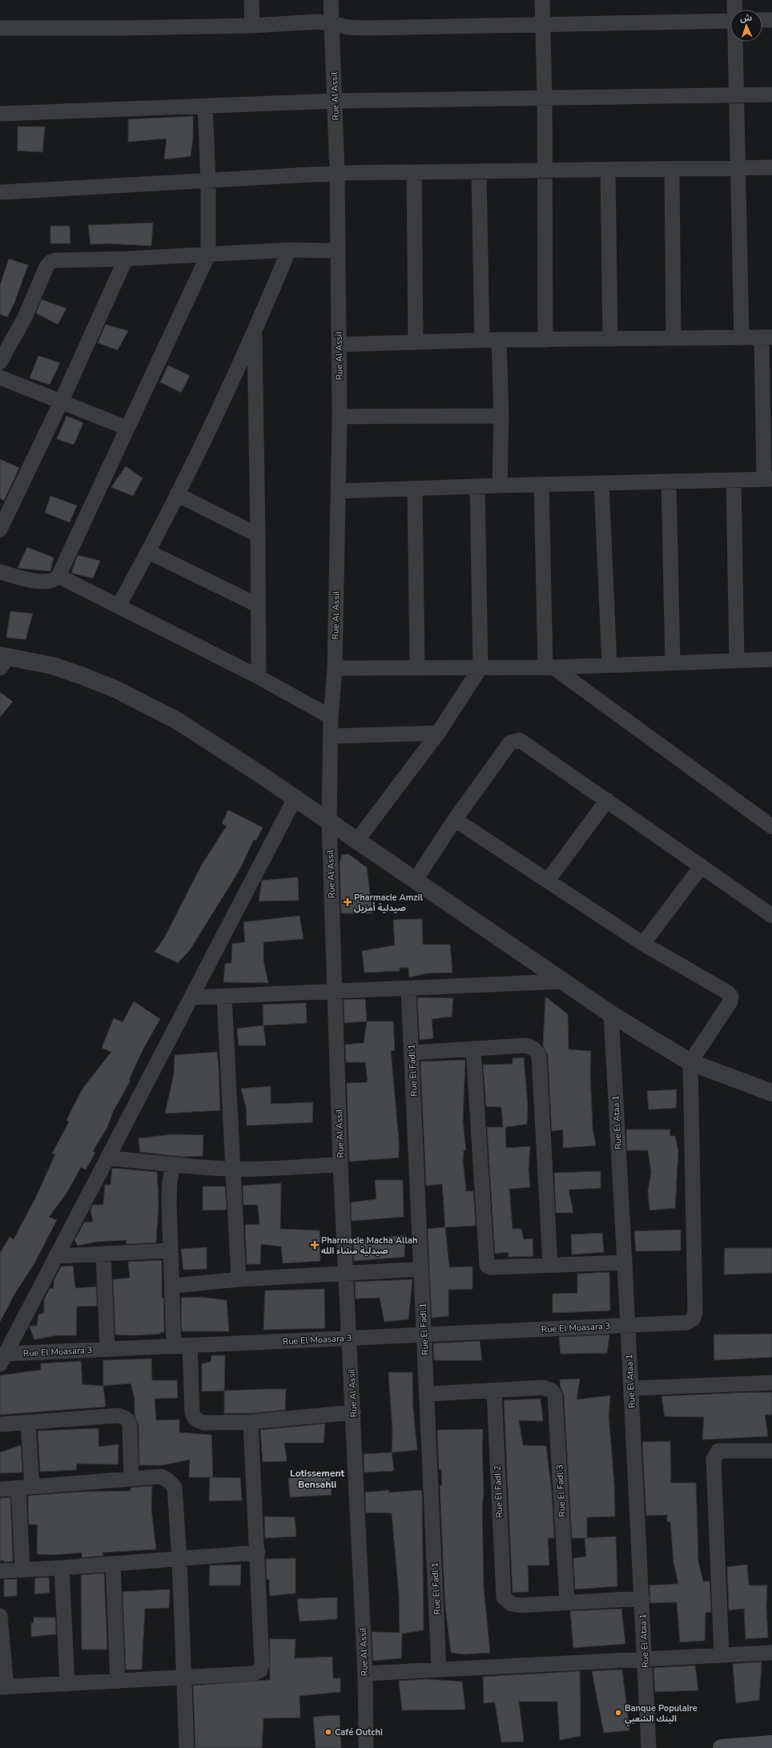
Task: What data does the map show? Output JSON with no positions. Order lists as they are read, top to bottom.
{
  "streets": {
    "street": [
      "Rue Al Assil",
      "Rue El Fadl 1",
      "Rue El Ataa 1",
      "Rue El Moasara 3",
      "Rue El Fadl 3",
      "Rue El Fadl 2"
    ]
  },
  "crossings": [
    ["Rue Al Assil", "Rue El Moasara 3"],
    ["Rue El Fadl 1", "Rue El Moasara 3"],
    ["Rue El Ataa 1", "Rue El Moasara 3"],
    ["Rue El Fadl 3", "Rue El Fadl 2"]
  ],
  "districts": ["Lotissement Bensahli"],
  "places": {
    "health": ["Pharmacie Amzil صيدلية أمزيل", "Pharmacie Macha Allah صيدلية مشاء الله"],
    "other": ["Banque Populaire البنك الشعبي", "Café Outchi"]
  },
  "north": "top"
}
